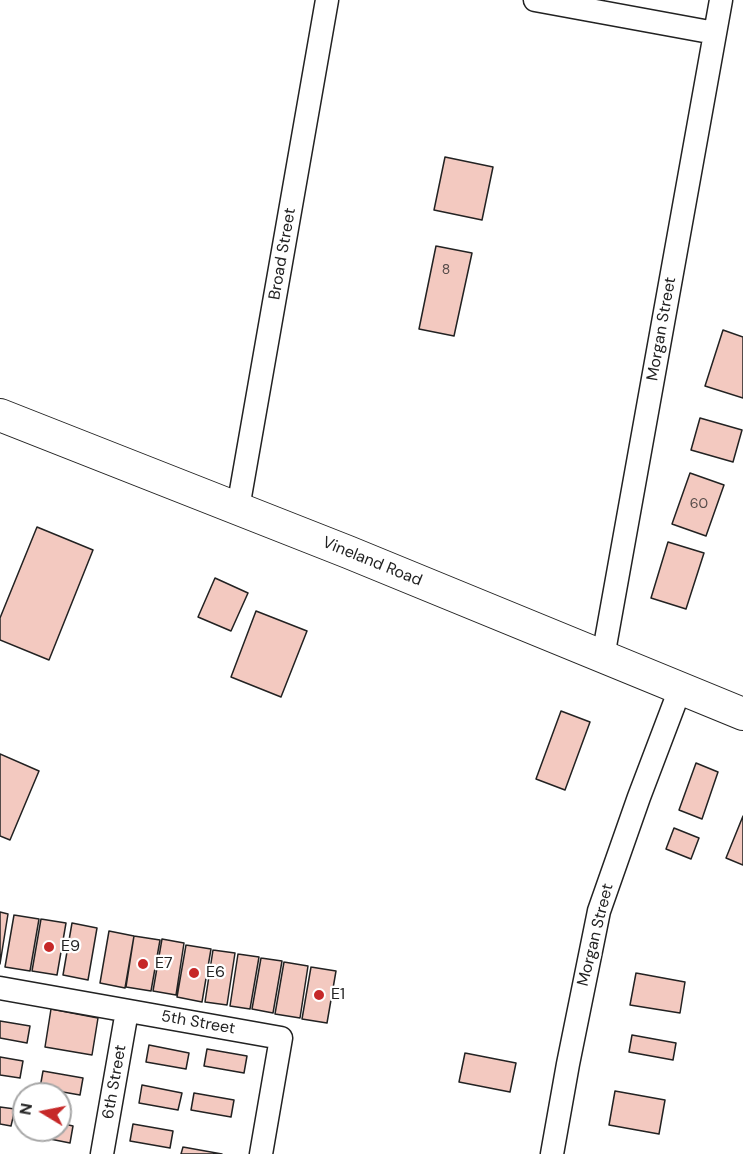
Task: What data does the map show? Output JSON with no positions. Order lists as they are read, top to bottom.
{
  "streets": {
    "main road": ["Vineland Road"],
    "street": [
      "Broad Street",
      "Morgan Street",
      "5th Street",
      "6th Street"
    ]
  },
  "crossings": [
    ["Broad Street", "Vineland Road"],
    ["Morgan Street", "Vineland Road"],
    ["5th Street", "6th Street"]
  ],
  "places": [
    "E9",
    "E7",
    "E6",
    "E1"
  ],
  "house_numbers": ["8", "60"],
  "north": "left"
}
